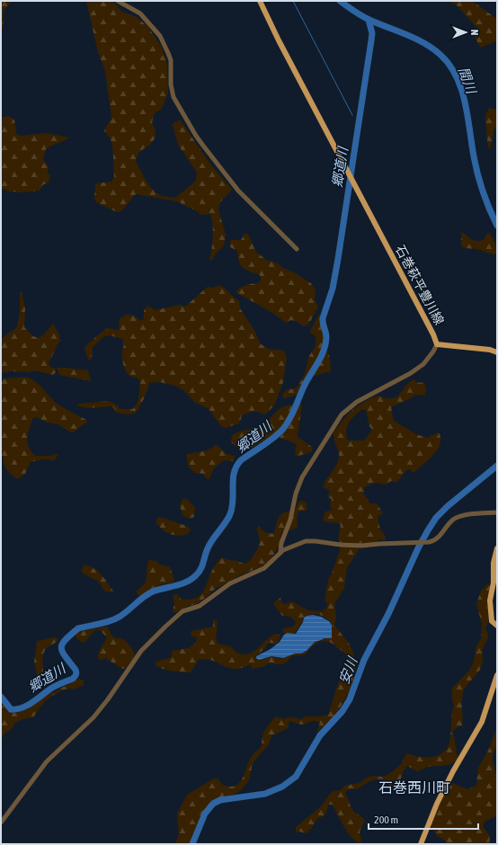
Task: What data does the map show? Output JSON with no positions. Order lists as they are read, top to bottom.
{
  "streets": {
    "main road": ["石巻萩平豊川線"]
  },
  "districts": ["石巻西川町"],
  "water": ["間川", "郷道川", "安川"],
  "scale_bar": "200 m",
  "north": "right"
}
